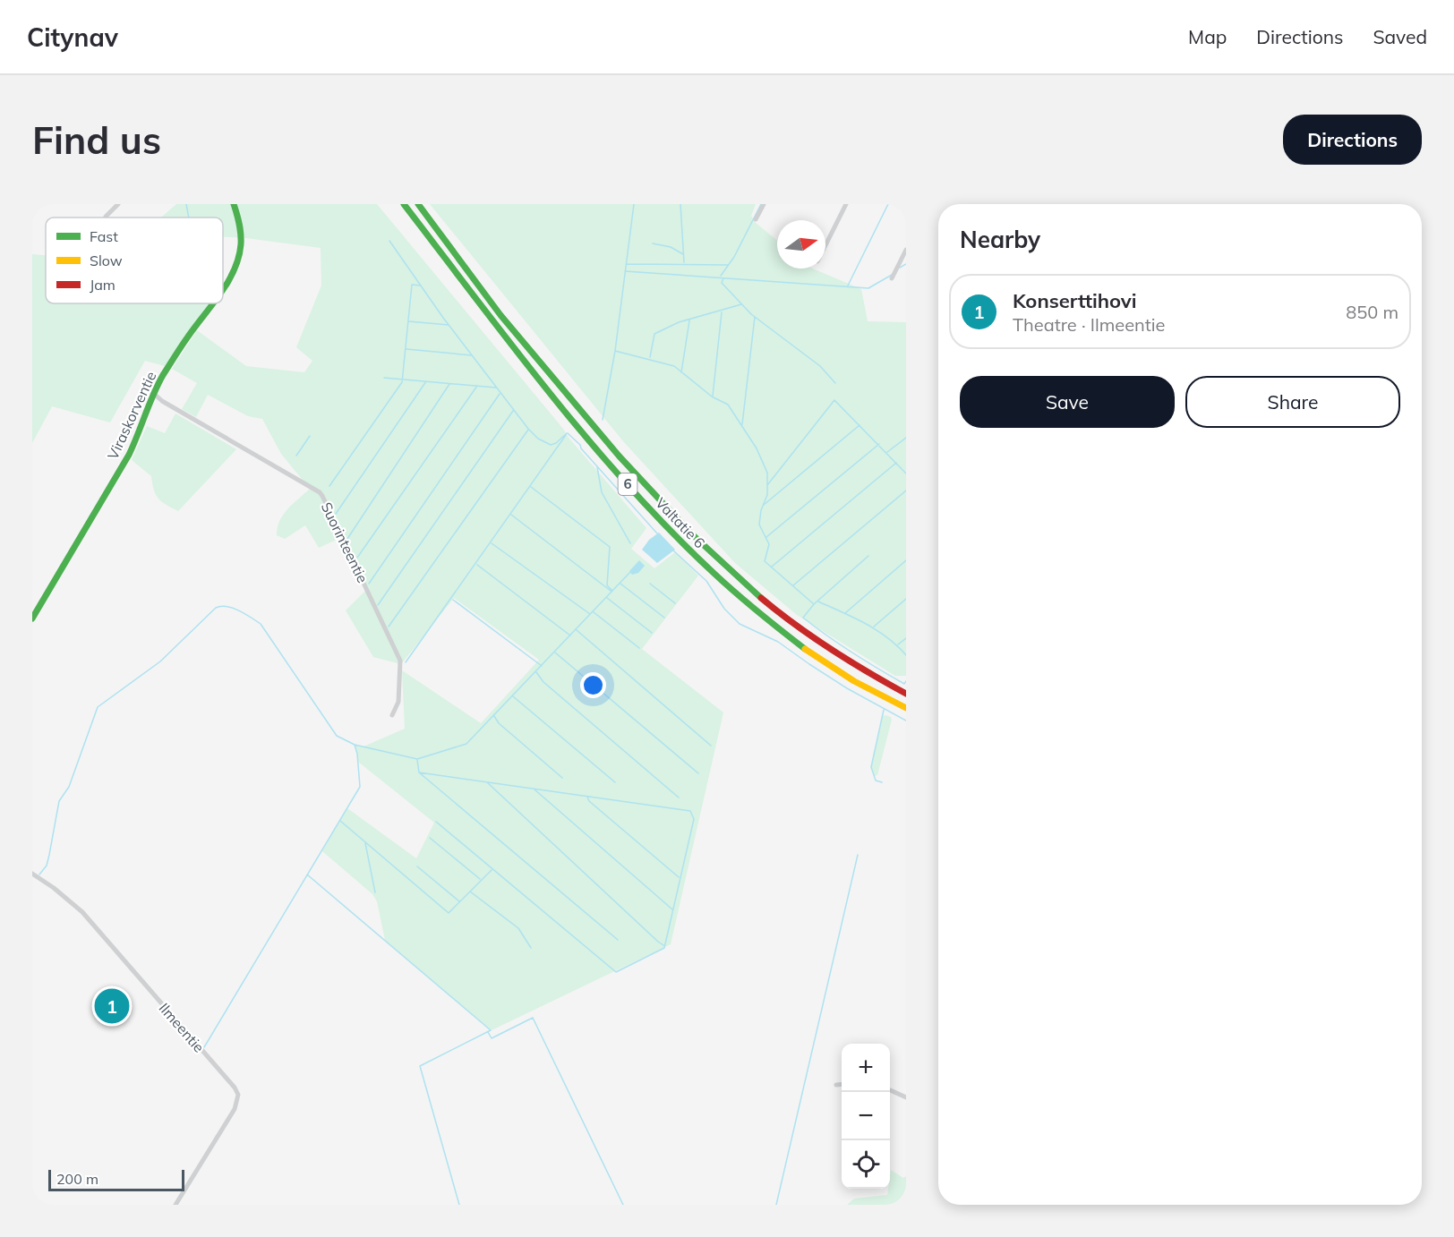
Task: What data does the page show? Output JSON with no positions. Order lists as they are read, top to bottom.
{
  "streets": {
    "main road": ["Viraskorventie", "6", "Valtatie 6"],
    "street": ["Suorinteentie", "Ilmeentie"]
  },
  "crossings": [
    ["Viraskorventie", "Suorinteentie"]
  ],
  "legend": ["Fast", "Slow", "Jam"],
  "scale_bar": "200 m",
  "north": "right",
  "page": {
    "header": "Citynav",
    "nav": ["Map", "Directions", "Saved"],
    "buttons": [
      "Directions",
      ["Save", "Share"]
    ],
    "title": "Find us",
    "heading": "Nearby",
    "list": [
      {
        "mark": "1",
        "name": "Konserttihovi",
        "note": "Theatre · Ilmeentie",
        "value": "850 m"
      }
    ],
    "pins": "1",
    "map_buttons": ["+", "−"],
    "scale": "200 m"
  }
}
